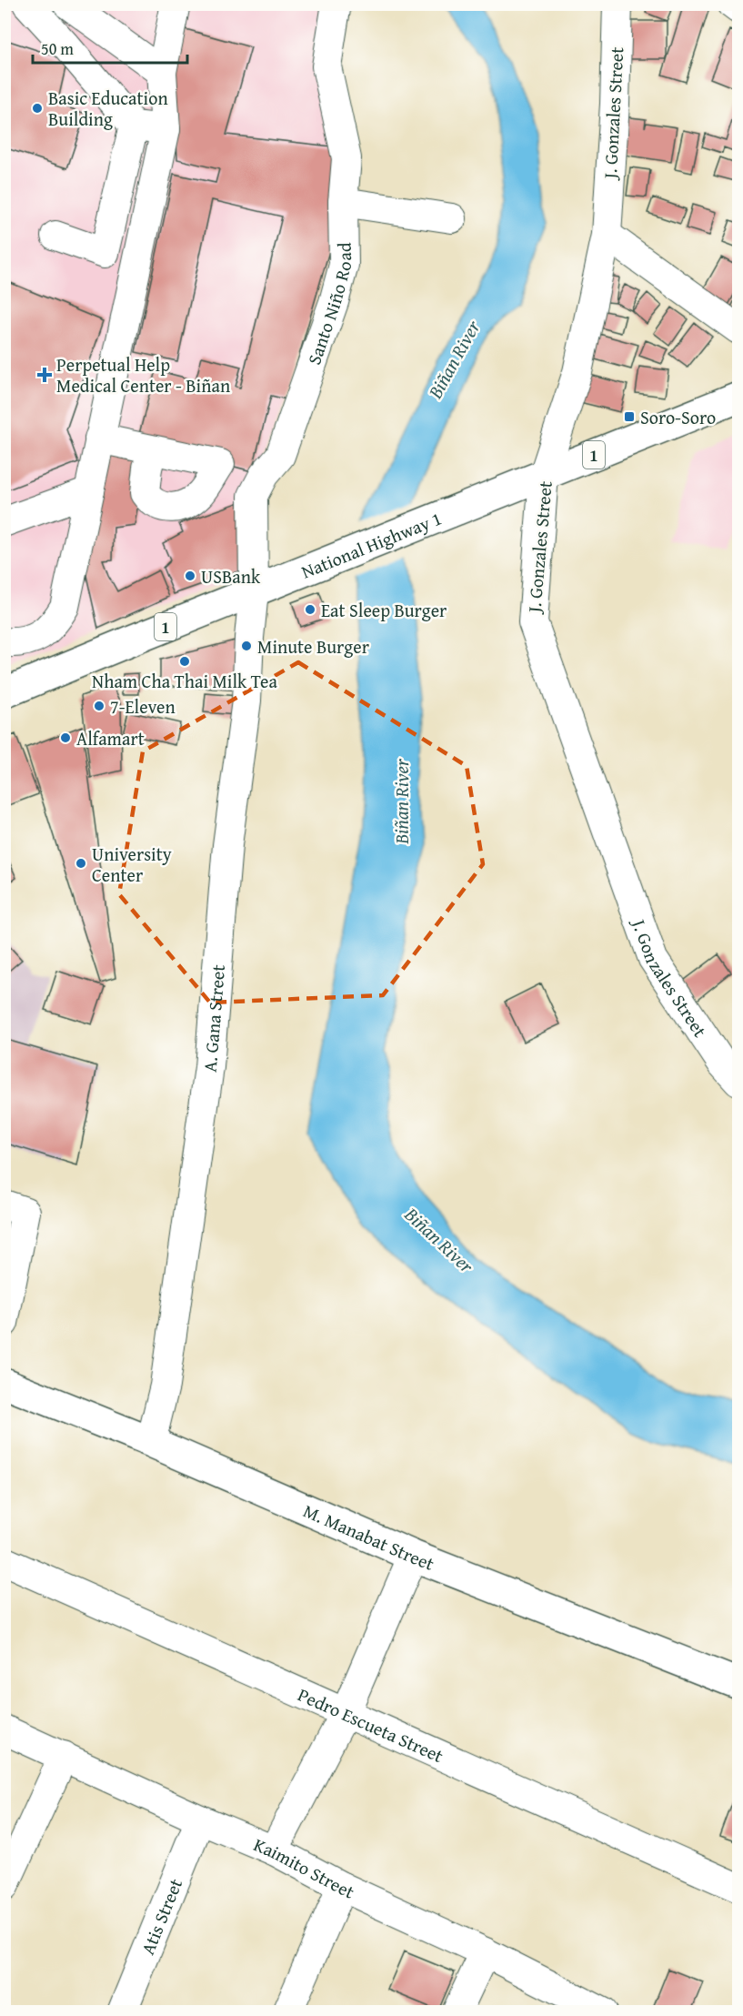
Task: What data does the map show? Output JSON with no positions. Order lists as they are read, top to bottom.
{
  "streets": {
    "main road": ["1", "National Highway 1", "M. Manabat Street"],
    "street": [
      "J. Gonzales Street",
      "Santo Niño Road",
      "A. Gana Street",
      "Pedro Escueta Street",
      "Kaimito Street",
      "Atis Street"
    ]
  },
  "crossings": [
    ["J. Gonzales Street", "National Highway 1"],
    ["Santo Niño Road", "National Highway 1"],
    ["Santo Niño Road", "A. Gana Street"],
    ["National Highway 1", "A. Gana Street"],
    ["A. Gana Street", "M. Manabat Street"],
    ["Kaimito Street", "Atis Street"]
  ],
  "water": ["Biñan River"],
  "places": {
    "other": [
      "Basic Education Building",
      "USBank",
      "Eat Sleep Burger",
      "Minute Burger",
      "Nham Cha Thai Milk Tea",
      "7-Eleven",
      "Alfamart",
      "University Center"
    ],
    "health": ["Perpetual Help Medical Center - Biñan"],
    "transit": ["Soro-Soro"]
  },
  "scale_bar": "50 m"
}
